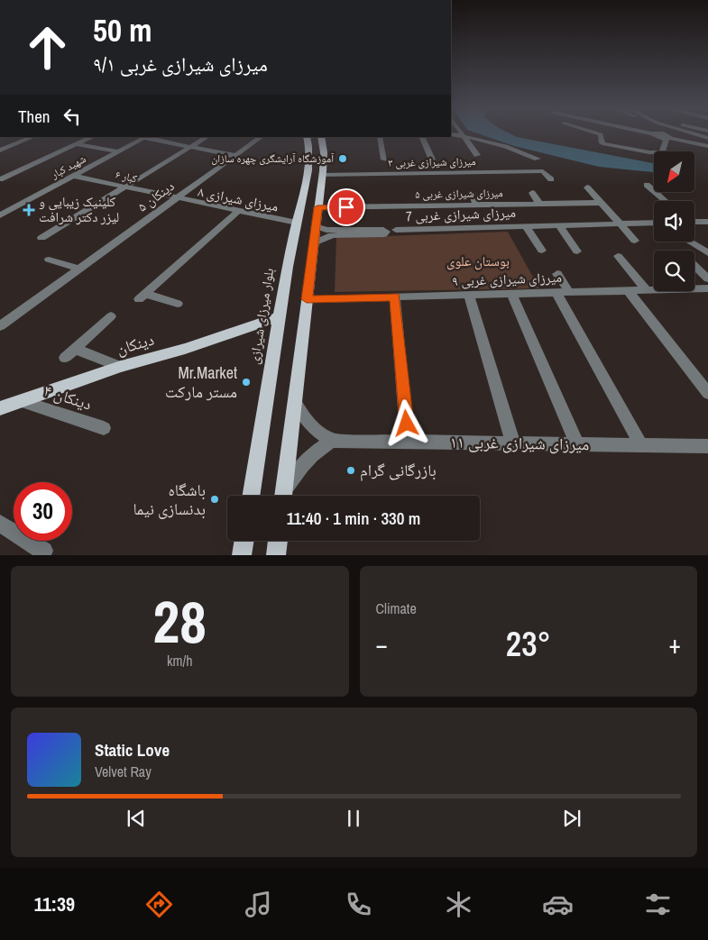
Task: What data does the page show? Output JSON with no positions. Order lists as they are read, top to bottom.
{
  "streets": {
    "main road": ["بلوار میرزای شیرازی", "دینکان"],
    "street": [
      "۳ میرزای شیرازی غربی",
      "شهید کبار",
      "۶ کبار",
      "۵ میرزای شیرازی غربی",
      "۵ دینکان",
      "۸ میرزای شیرازی",
      "میرزای شیرازی غربی 7",
      "میرزای شیرازی غربی ۹",
      "دینکان ۴",
      "میرزای شیرازی غربی ۱۱"
    ]
  },
  "crossings": [
    ["شهید کبار", "۶ کبار"],
    ["۶ کبار", "۵ دینکان"],
    ["۶ کبار", "۸ میرزای شیرازی"],
    ["۵ دینکان", "۸ میرزای شیرازی"],
    ["۸ میرزای شیرازی", "بلوار میرزای شیرازی"],
    ["بلوار میرزای شیرازی", "دینکان"],
    ["دینکان", "دینکان ۴"]
  ],
  "parks": ["بوستان علوی"],
  "places": {
    "other": [
      "آموزشگاه آرایشگری چهره سازان",
      "Mr.Market مستر مارکت",
      "بازرگانی گرام",
      "باشگاه بدنسازی نیما"
    ],
    "health": ["کلینیک زیبایی و لیزر دکتر شرافت"]
  },
  "north": "bottom left",
  "page": {
    "turn": ["50 m", "میرزای شیرازی غربی ۹/۱"],
    "then": "Then",
    "limit": "30",
    "trip": "11:40 · 1 min · 330 m",
    "tile": [
      ["28", "km/h"],
      "Climate"
    ],
    "heat": ["−", "23°", "+"],
    "song": ["Static Love", "Velvet Ray"],
    "tabs": "11:39"
  }
}
